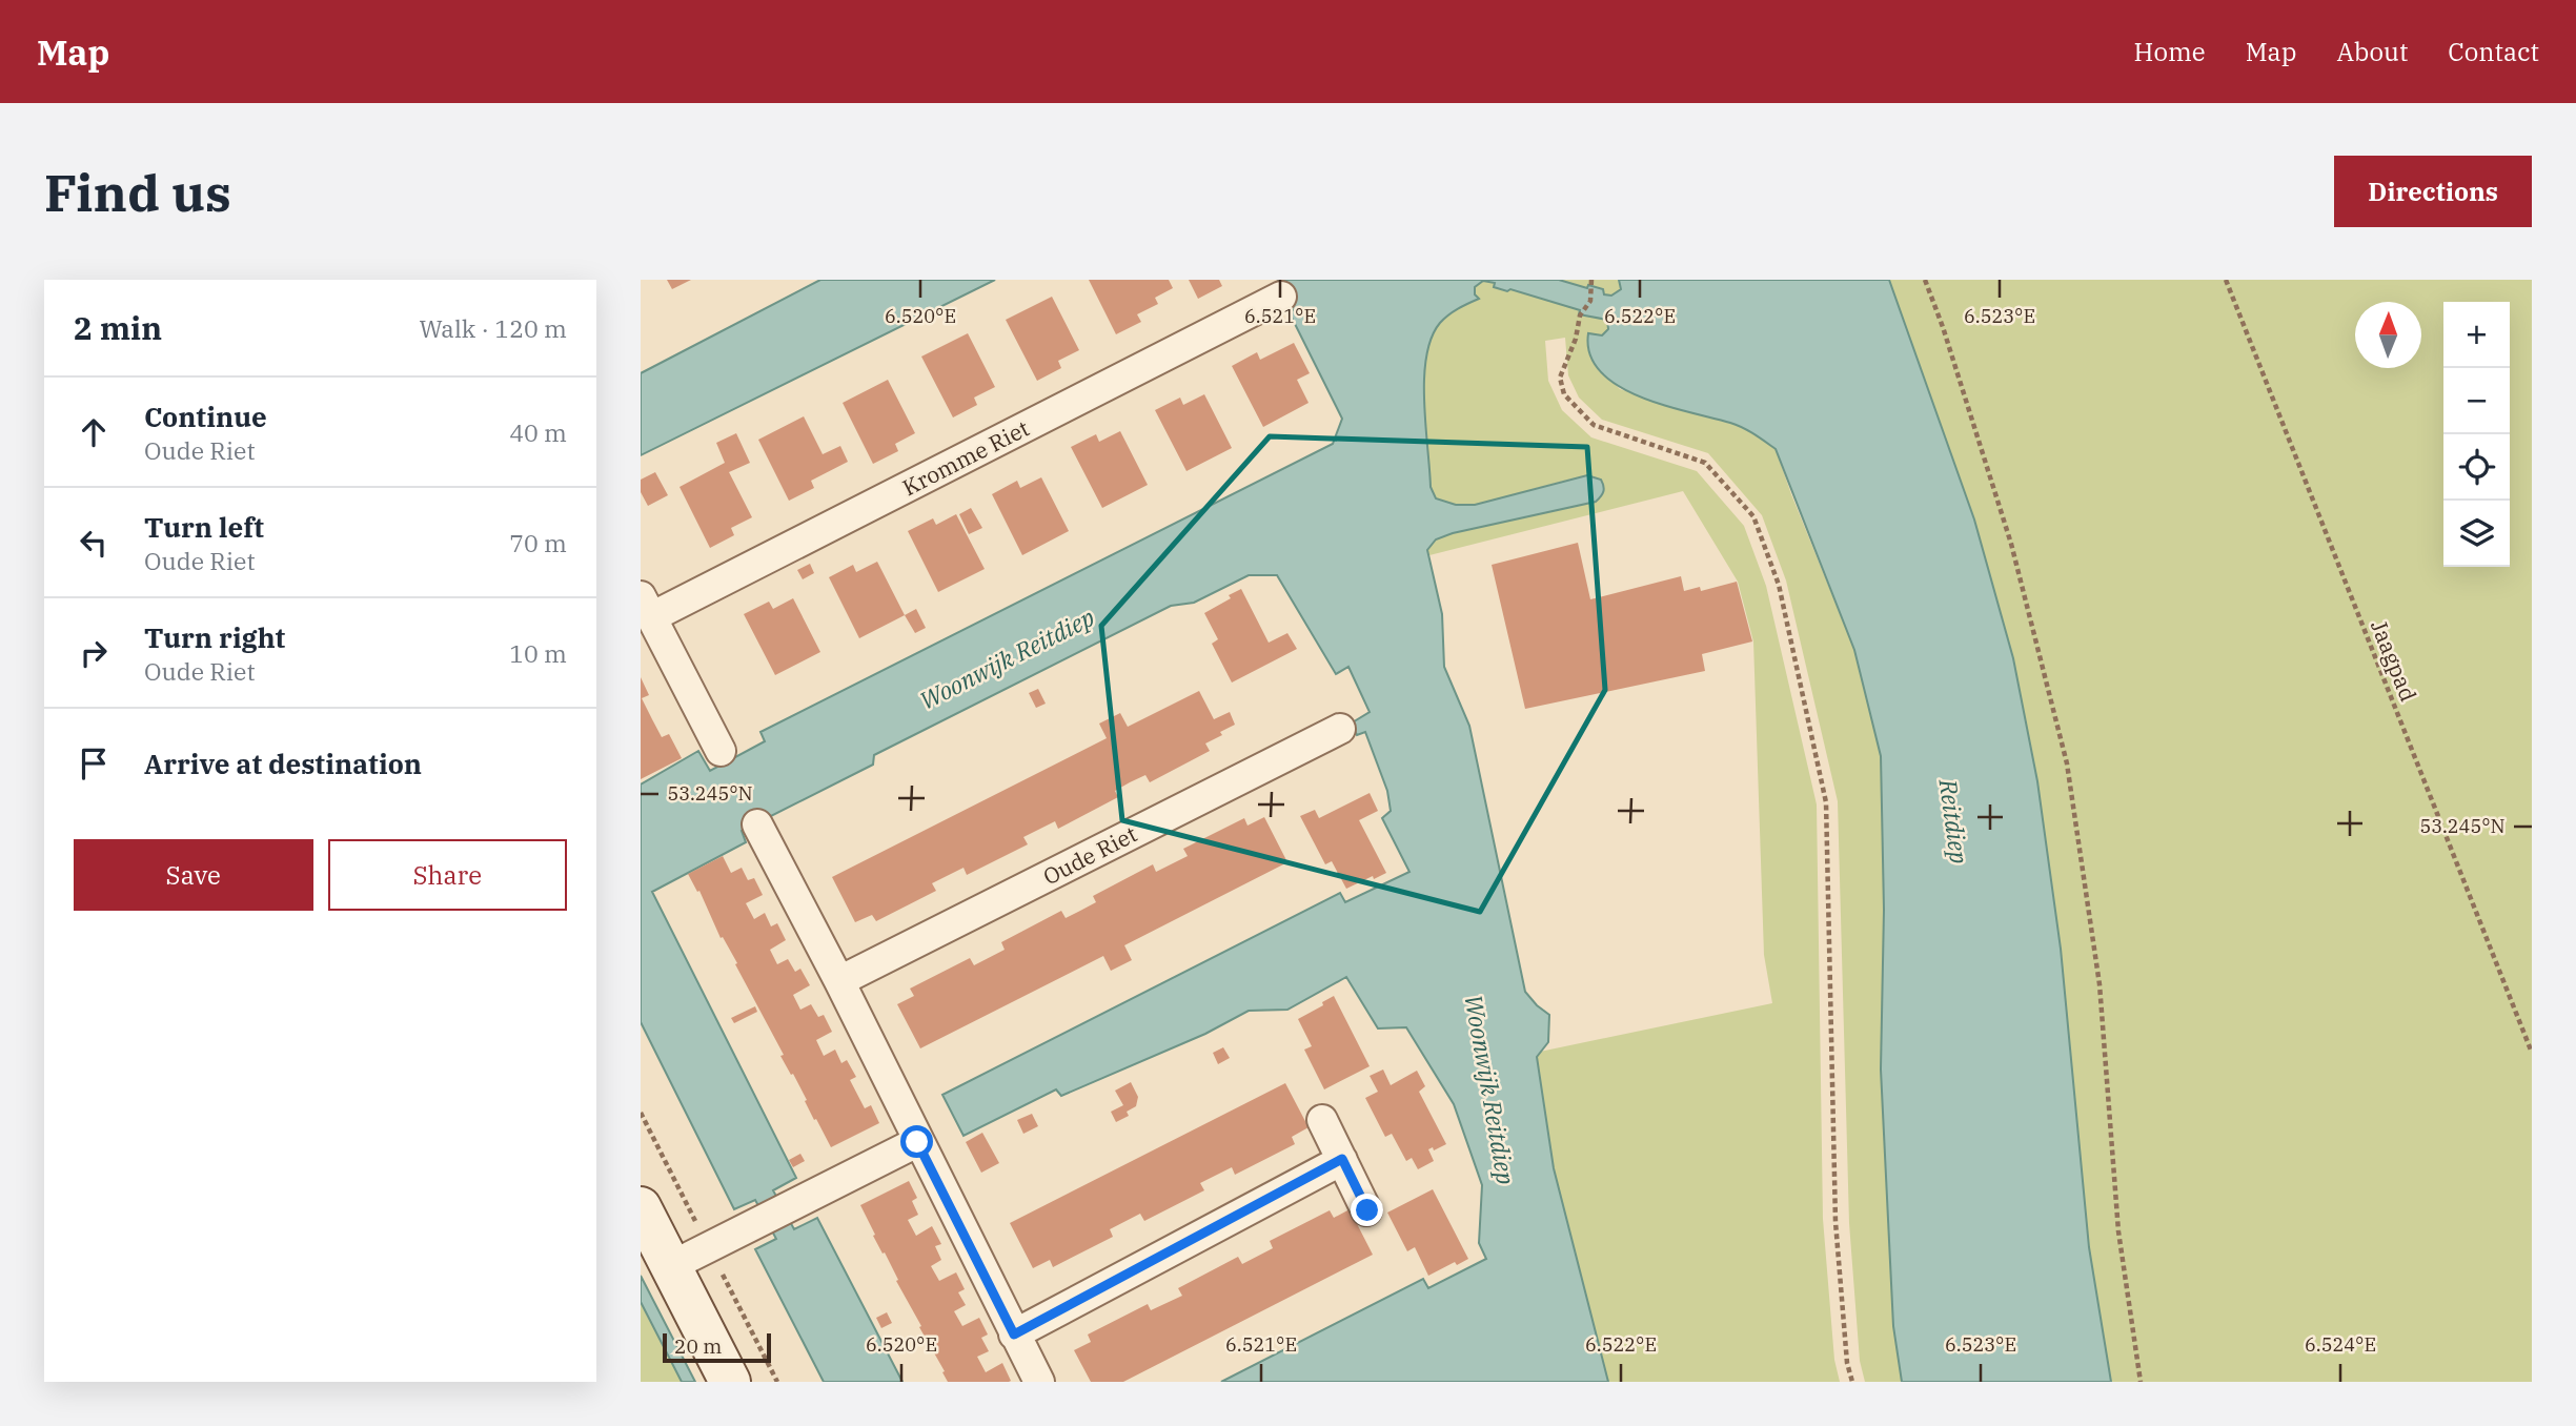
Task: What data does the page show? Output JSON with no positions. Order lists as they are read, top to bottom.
{
  "streets": {
    "street": ["Kromme Riet", "Oude Riet"],
    "path": ["Jaagpad"]
  },
  "water": ["Woonwijk Reitdiep", "Reitdiep"],
  "scale_bar": "20 m",
  "north": "top",
  "page": {
    "header": "Map",
    "nav": [
      "Home",
      "Map",
      "About",
      "Contact"
    ],
    "buttons": [
      "Directions",
      ["Save", "Share"]
    ],
    "title": "Find us",
    "heading": ["2 min", "Walk · 120 m"],
    "map_buttons": ["+", "−"],
    "list": [
      ["Continue", "Oude Riet", "40 m"],
      ["Turn left", "Oude Riet", "70 m"],
      ["Turn right", "Oude Riet", "10 m"],
      "Arrive at destination"
    ],
    "scale": "20 m"
  },
  "coordinates": [
    "6.520°E",
    "6.521°E",
    "6.522°E",
    "6.523°E",
    "53.245°N",
    "6.524°E"
  ]
}
